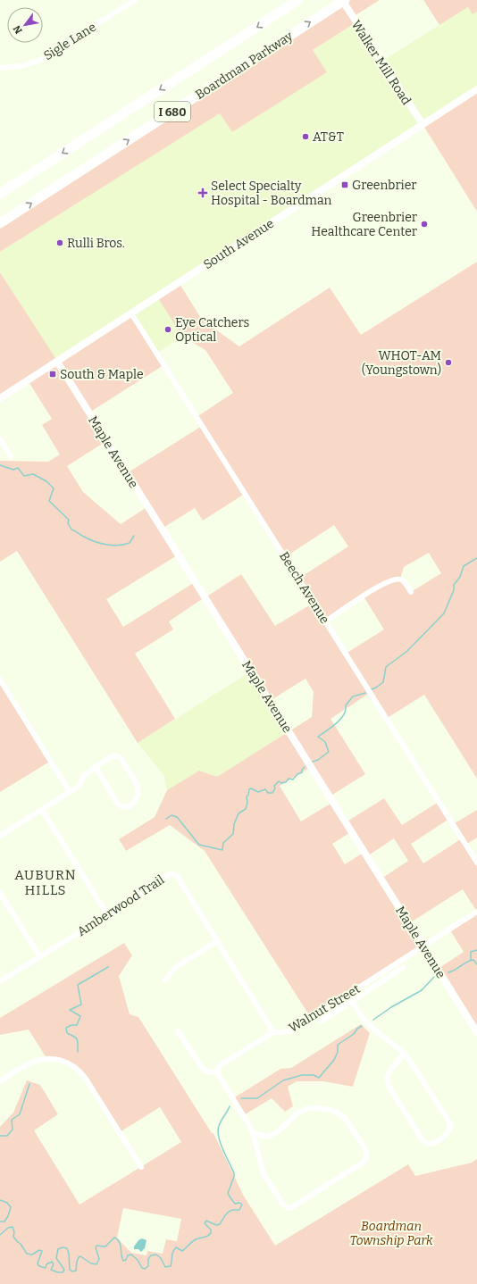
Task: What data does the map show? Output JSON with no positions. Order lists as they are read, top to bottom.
{
  "streets": {
    "highway": ["Boardman Parkway", "I 680"],
    "street": [
      "Sigle Lane",
      "Walker Mill Road",
      "South Avenue",
      "Maple Avenue",
      "Beech Avenue",
      "Amberwood Trail",
      "Walnut Street"
    ]
  },
  "crossings": [
    ["Walker Mill Road", "Boardman Parkway"],
    ["Walker Mill Road", "South Avenue"],
    ["South Avenue", "Maple Avenue"],
    ["South Avenue", "Beech Avenue"],
    ["Maple Avenue", "Walnut Street"],
    ["Amberwood Trail", "Walnut Street"]
  ],
  "districts": ["AUBURN HILLS"],
  "parks": ["Boardman Township Park"],
  "places": {
    "other": [
      "AT&T",
      "Greenbrier Healthcare Center",
      "Rulli Bros.",
      "Eye Catchers Optical",
      "WHOT-AM (Youngstown)"
    ],
    "transit": ["Greenbrier", "South & Maple"],
    "health": ["Select Specialty Hospital - Boardman"]
  },
  "north": "bottom left"
}
